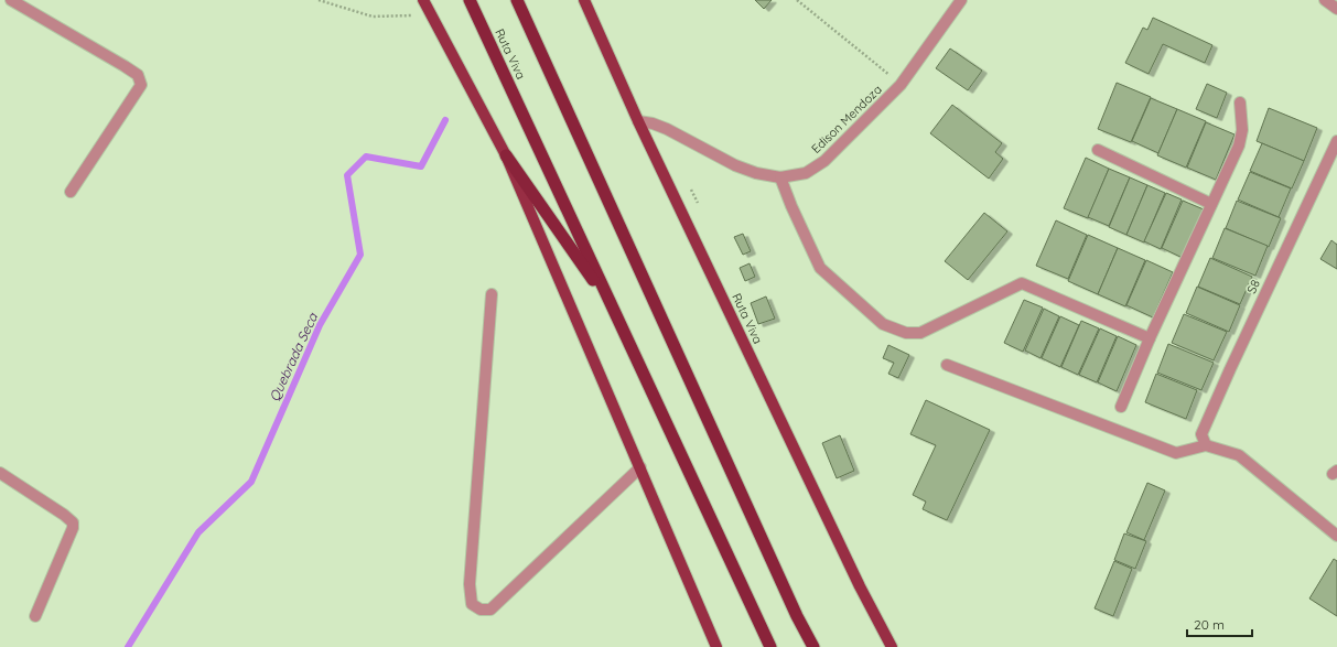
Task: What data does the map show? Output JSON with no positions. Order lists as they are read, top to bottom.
{
  "streets": {
    "highway": ["Ruta Viva"],
    "street": ["Edison Mendoza", "S8"]
  },
  "crossings": [
    ["Ruta Viva", "Edison Mendoza"]
  ],
  "water": ["Quebrada Seca"],
  "scale_bar": "20 m"
}
